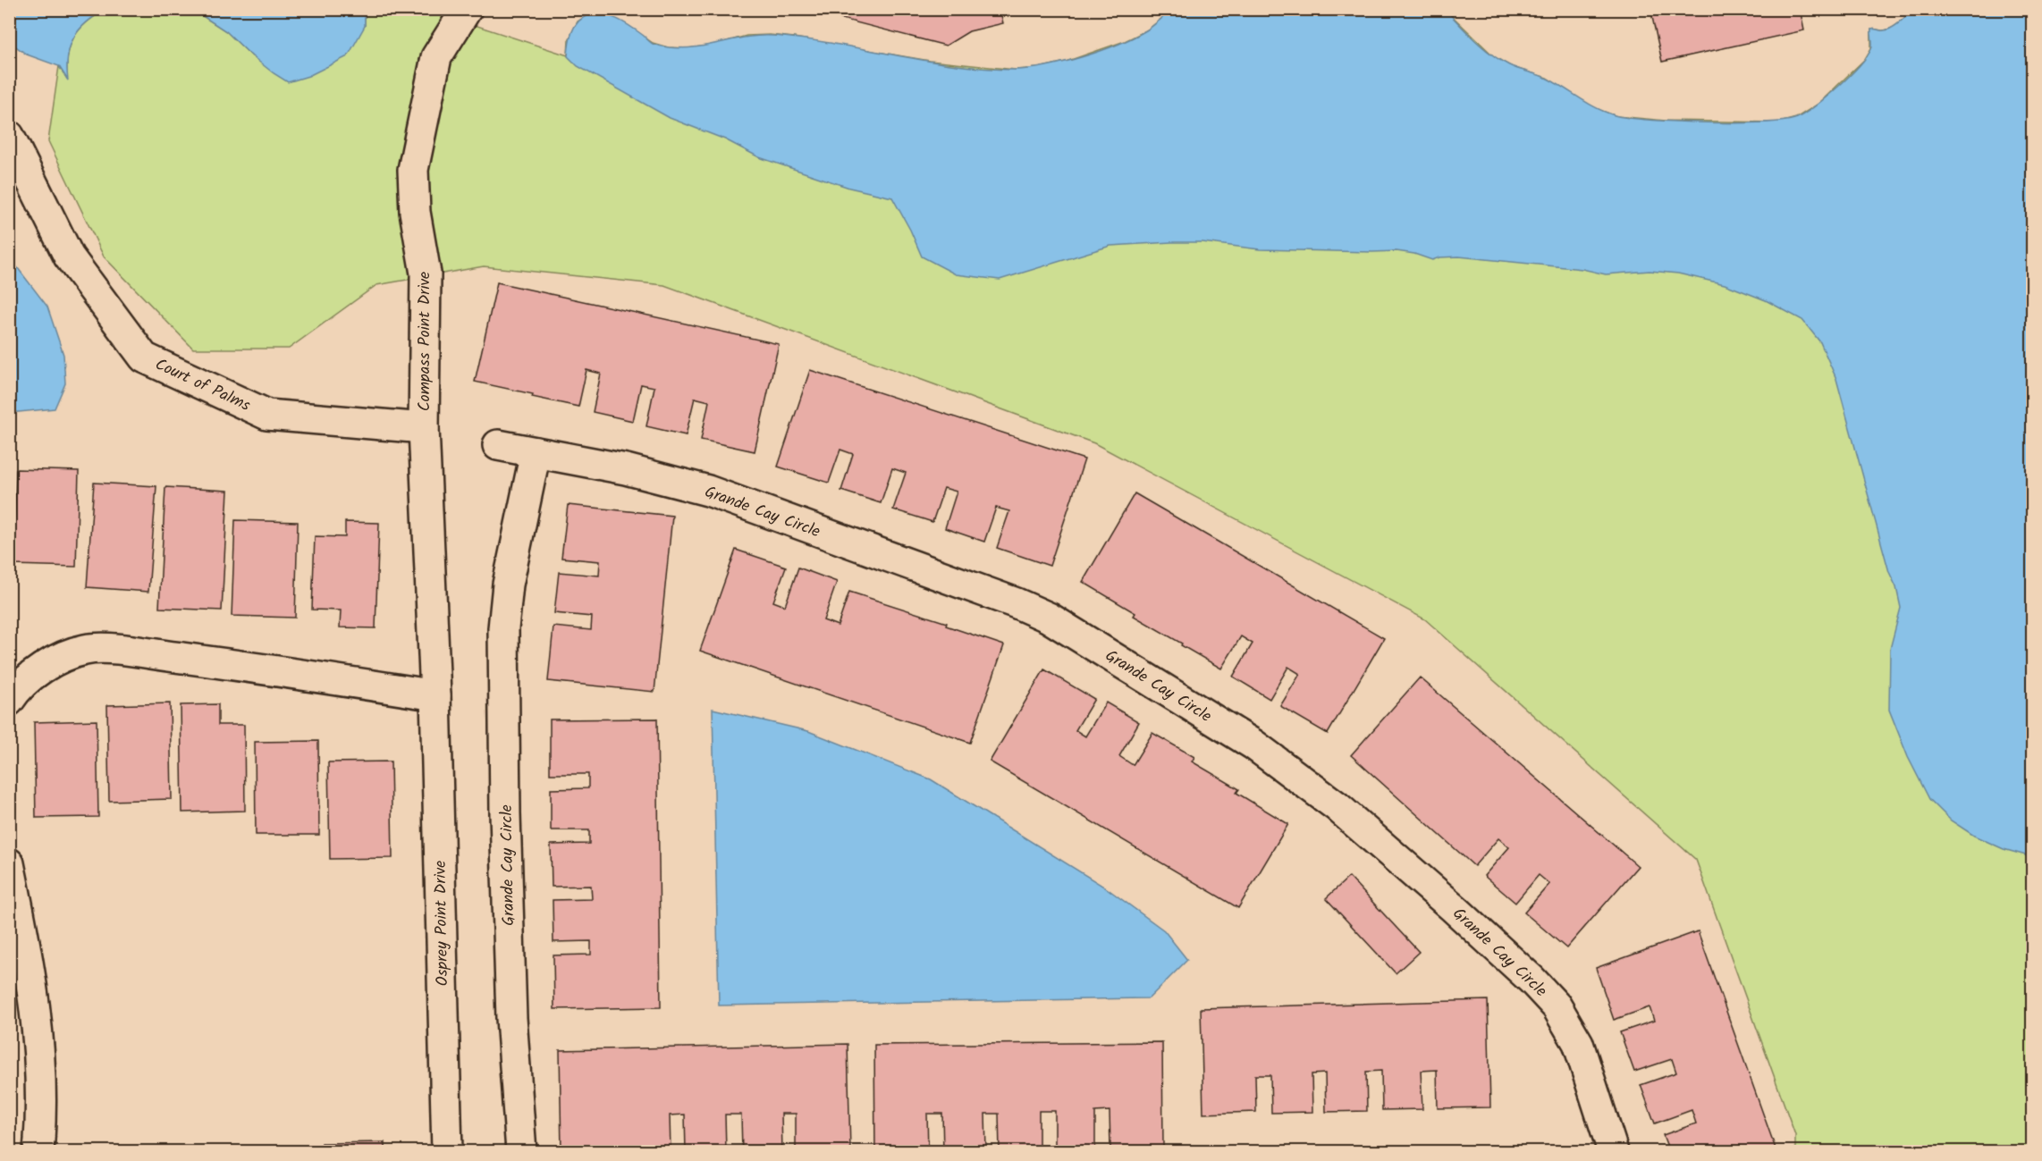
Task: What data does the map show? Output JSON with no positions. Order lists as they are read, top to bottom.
{
  "streets": {
    "street": [
      "Compass Point Drive",
      "Court of Palms",
      "Grande Cay Circle",
      "Osprey Point Drive"
    ]
  },
  "crossings": [
    ["Compass Point Drive", "Court of Palms"],
    ["Compass Point Drive", "Osprey Point Drive"],
    ["Court of Palms", "Osprey Point Drive"]
  ]
}
